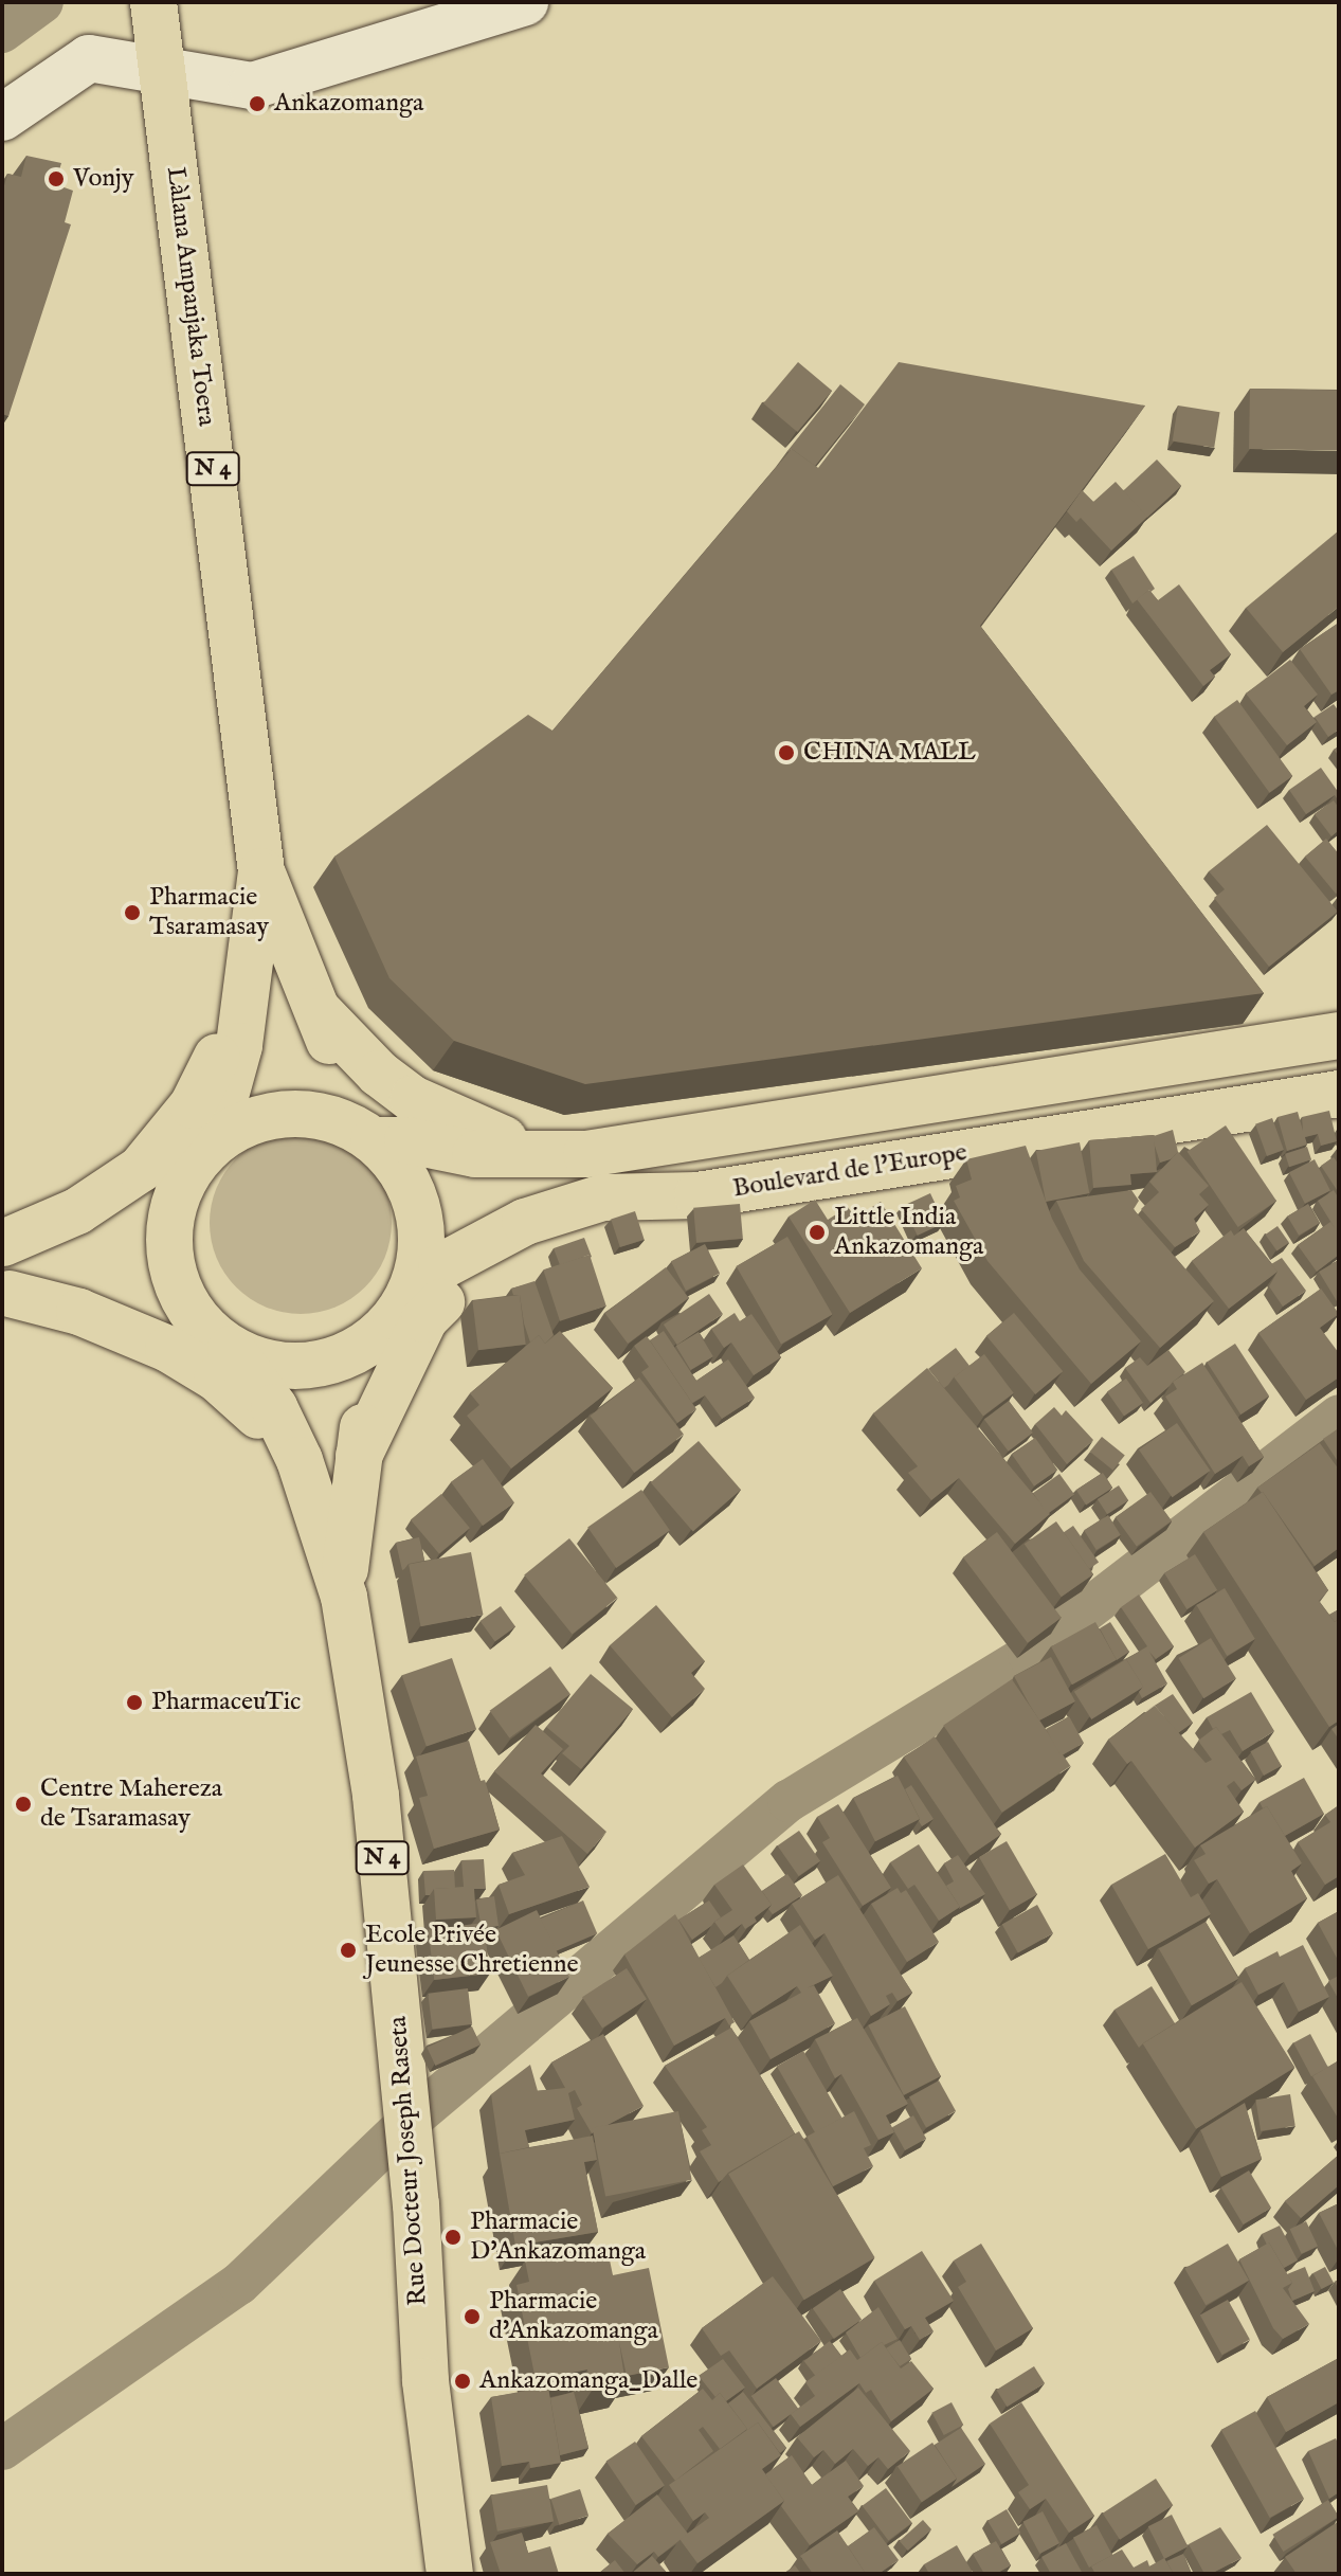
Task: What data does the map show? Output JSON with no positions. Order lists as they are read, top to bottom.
{
  "streets": {
    "main road": [
      "Làlana Ampanjaka Toera",
      "N 4",
      "Boulevard de l'Europe",
      "Rue Docteur Joseph Raseta"
    ]
  },
  "crossings": [
    ["Làlana Ampanjaka Toera", "N 4"],
    ["N 4", "Boulevard de l'Europe"],
    ["N 4", "Rue Docteur Joseph Raseta"]
  ],
  "places": [
    "Ankazomanga",
    "Vonjy",
    "CHINA MALL",
    "Pharmacie Tsaramasay",
    "Little India Ankazomanga",
    "PharmaceuTic",
    "Centre Mahereza de Tsaramasay",
    "Ecole Privée Jeunesse Chretienne",
    "Pharmacie D'Ankazomanga",
    "Pharmacie d'Ankazomanga",
    "Ankazomanga_Dalle"
  ]
}
